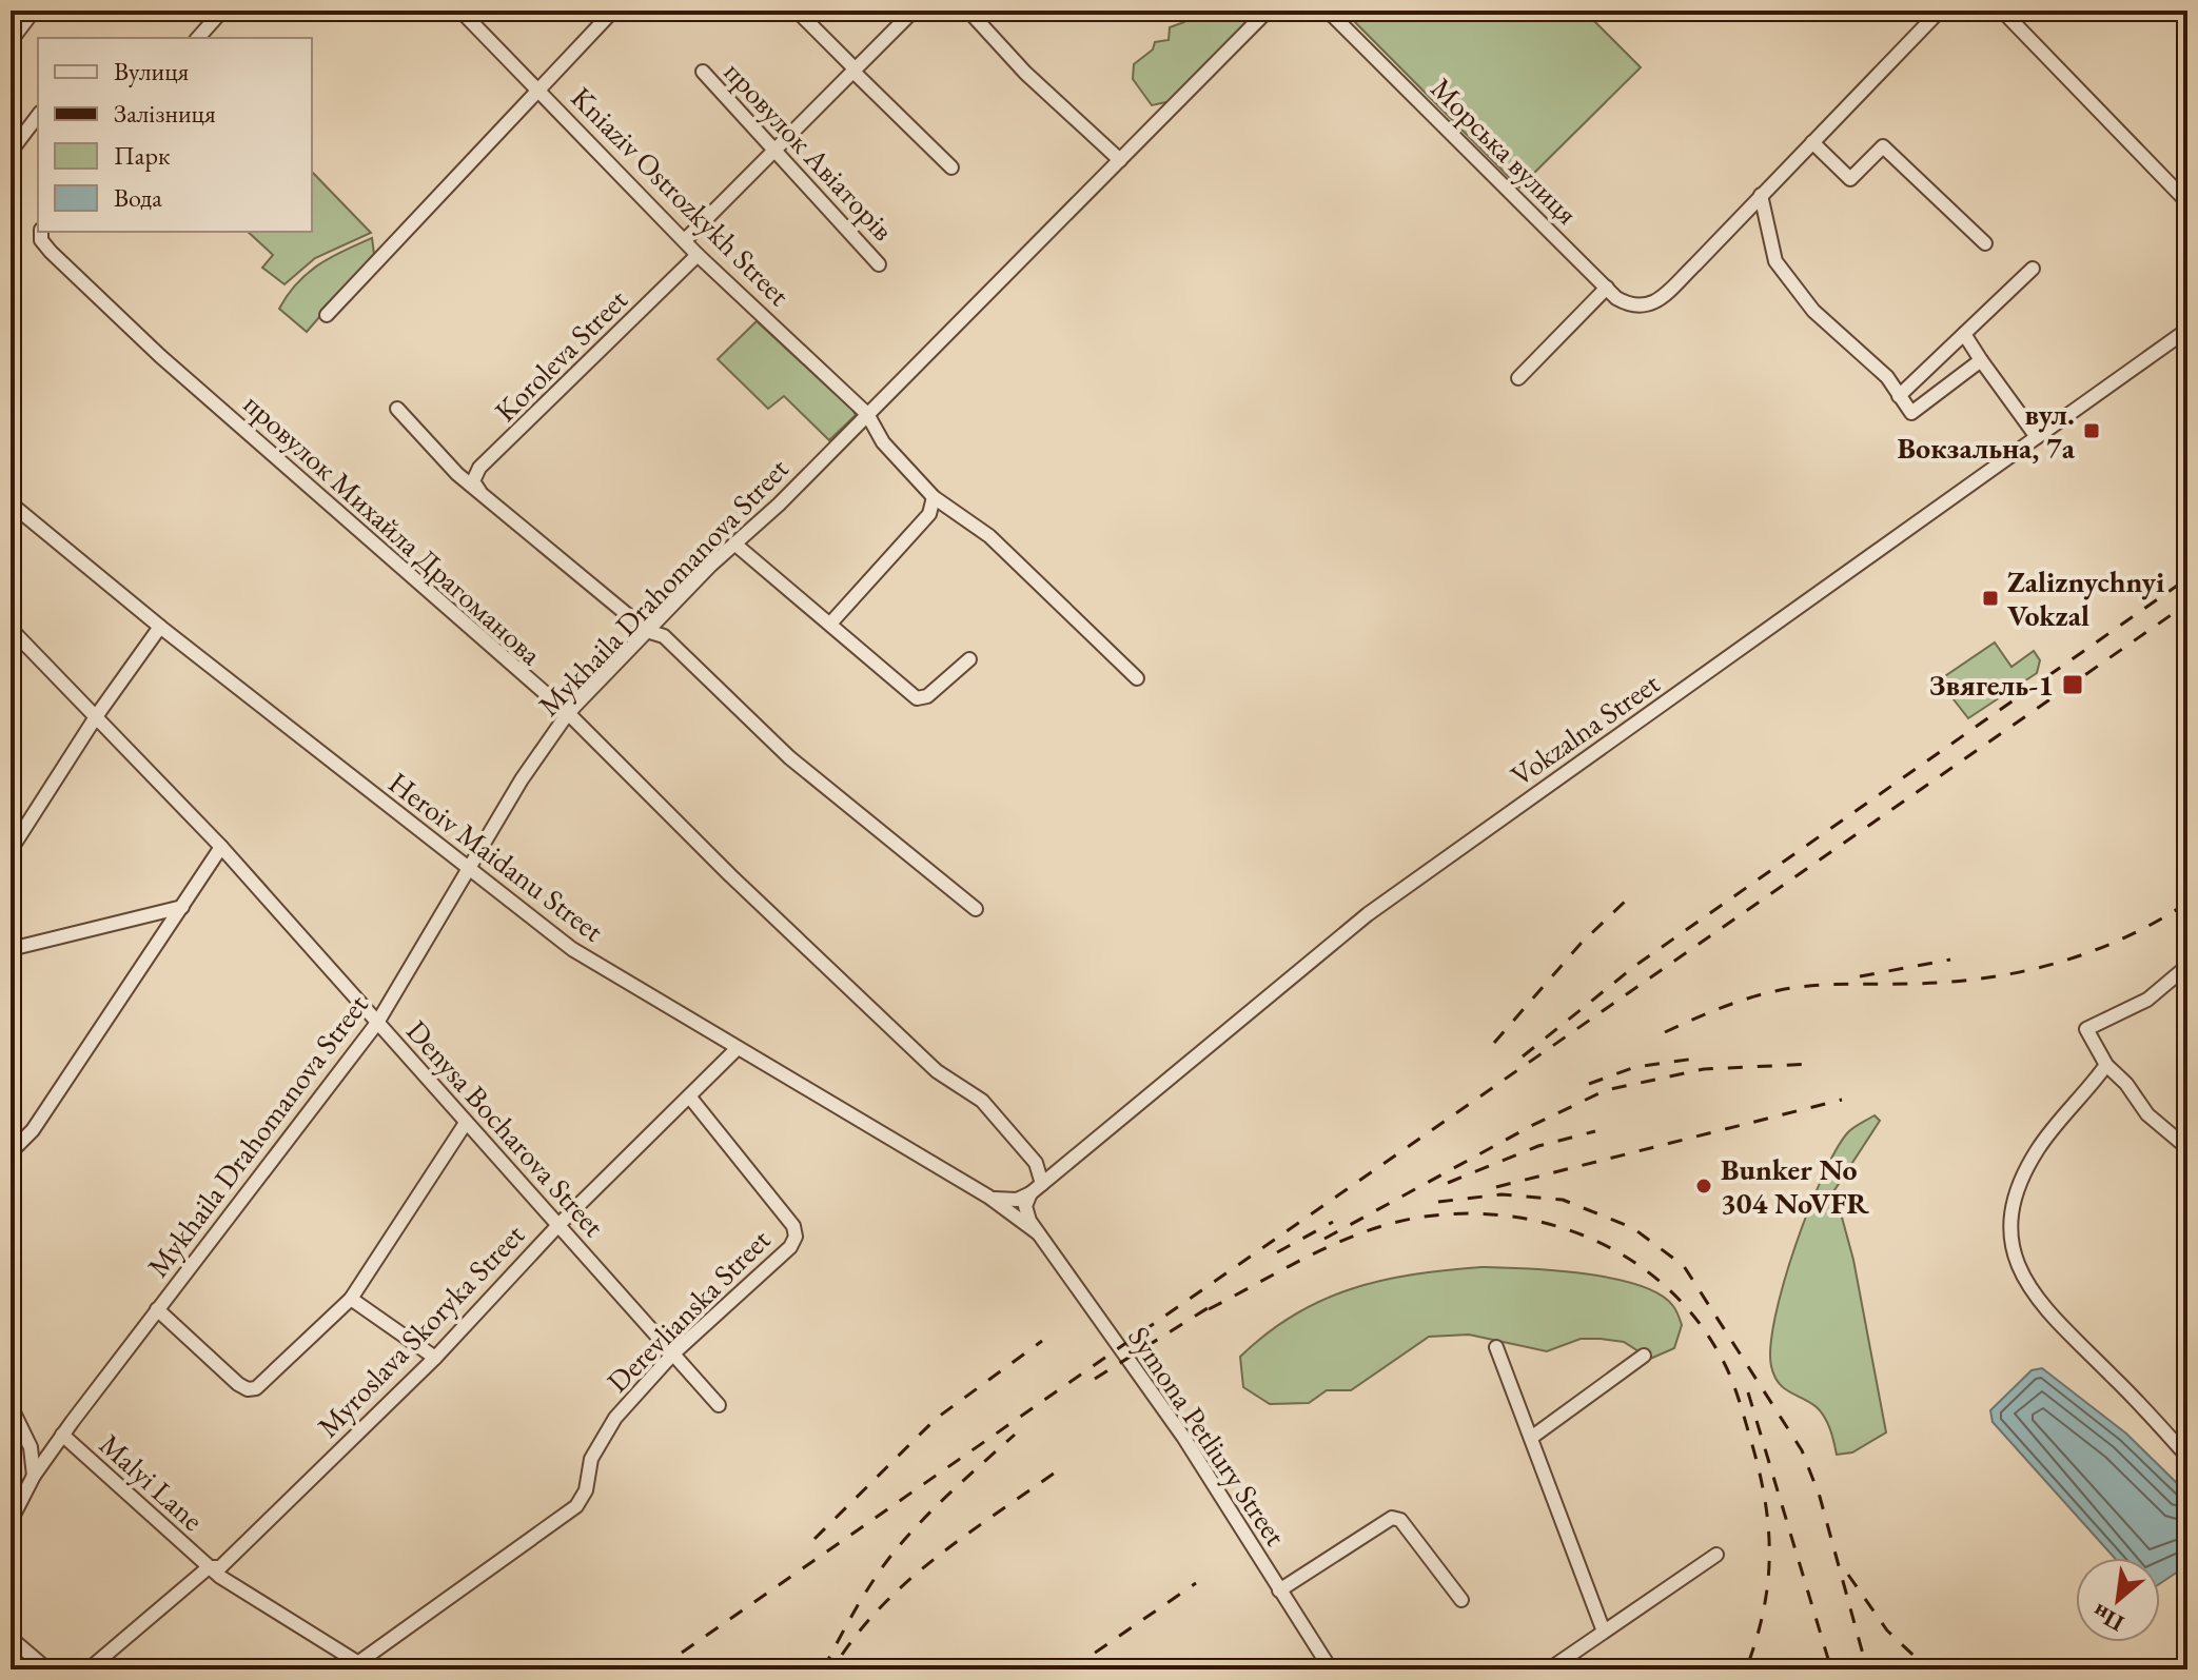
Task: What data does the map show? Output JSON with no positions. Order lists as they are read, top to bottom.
{
  "streets": {
    "street": [
      "провулок Авіаторів",
      "Морська вулиця",
      "Kniaziv Ostrozkykh Street",
      "Koroleva Street",
      "провулок Михайла Драгоманова",
      "Mykhaila Drahomanova Street",
      "Vokzalna Street",
      "Heroiv Maidanu Street",
      "Denysa Bocharova Street",
      "Derevlianska Street",
      "Myroslava Skoryka Street",
      "Symona Petliury Street",
      "Malyi Lane"
    ]
  },
  "crossings": [
    ["Kniaziv Ostrozkykh Street", "Koroleva Street"],
    ["Kniaziv Ostrozkykh Street", "Mykhaila Drahomanova Street"],
    ["провулок Михайла Драгоманова", "Mykhaila Drahomanova Street"],
    ["провулок Михайла Драгоманова", "Vokzalna Street"],
    ["Mykhaila Drahomanova Street", "Heroiv Maidanu Street"],
    ["Mykhaila Drahomanova Street", "Denysa Bocharova Street"],
    ["Mykhaila Drahomanova Street", "Malyi Lane"],
    ["Heroiv Maidanu Street", "Myroslava Skoryka Street"],
    ["Heroiv Maidanu Street", "Symona Petliury Street"],
    ["Denysa Bocharova Street", "Derevlianska Street"],
    ["Denysa Bocharova Street", "Myroslava Skoryka Street"],
    ["Derevlianska Street", "Myroslava Skoryka Street"],
    ["Derevlianska Street", "Malyi Lane"],
    ["Myroslava Skoryka Street", "Malyi Lane"]
  ],
  "places": {
    "transit": ["вул. Вокзальна, 7а", "Zaliznychnyi Vokzal", "Звягель-1"],
    "other": ["Bunker No 304 NoVFR"]
  },
  "legend": [
    "Вулиця",
    "Залізниця",
    "Парк",
    "Вода"
  ],
  "north": "bottom left"
}
